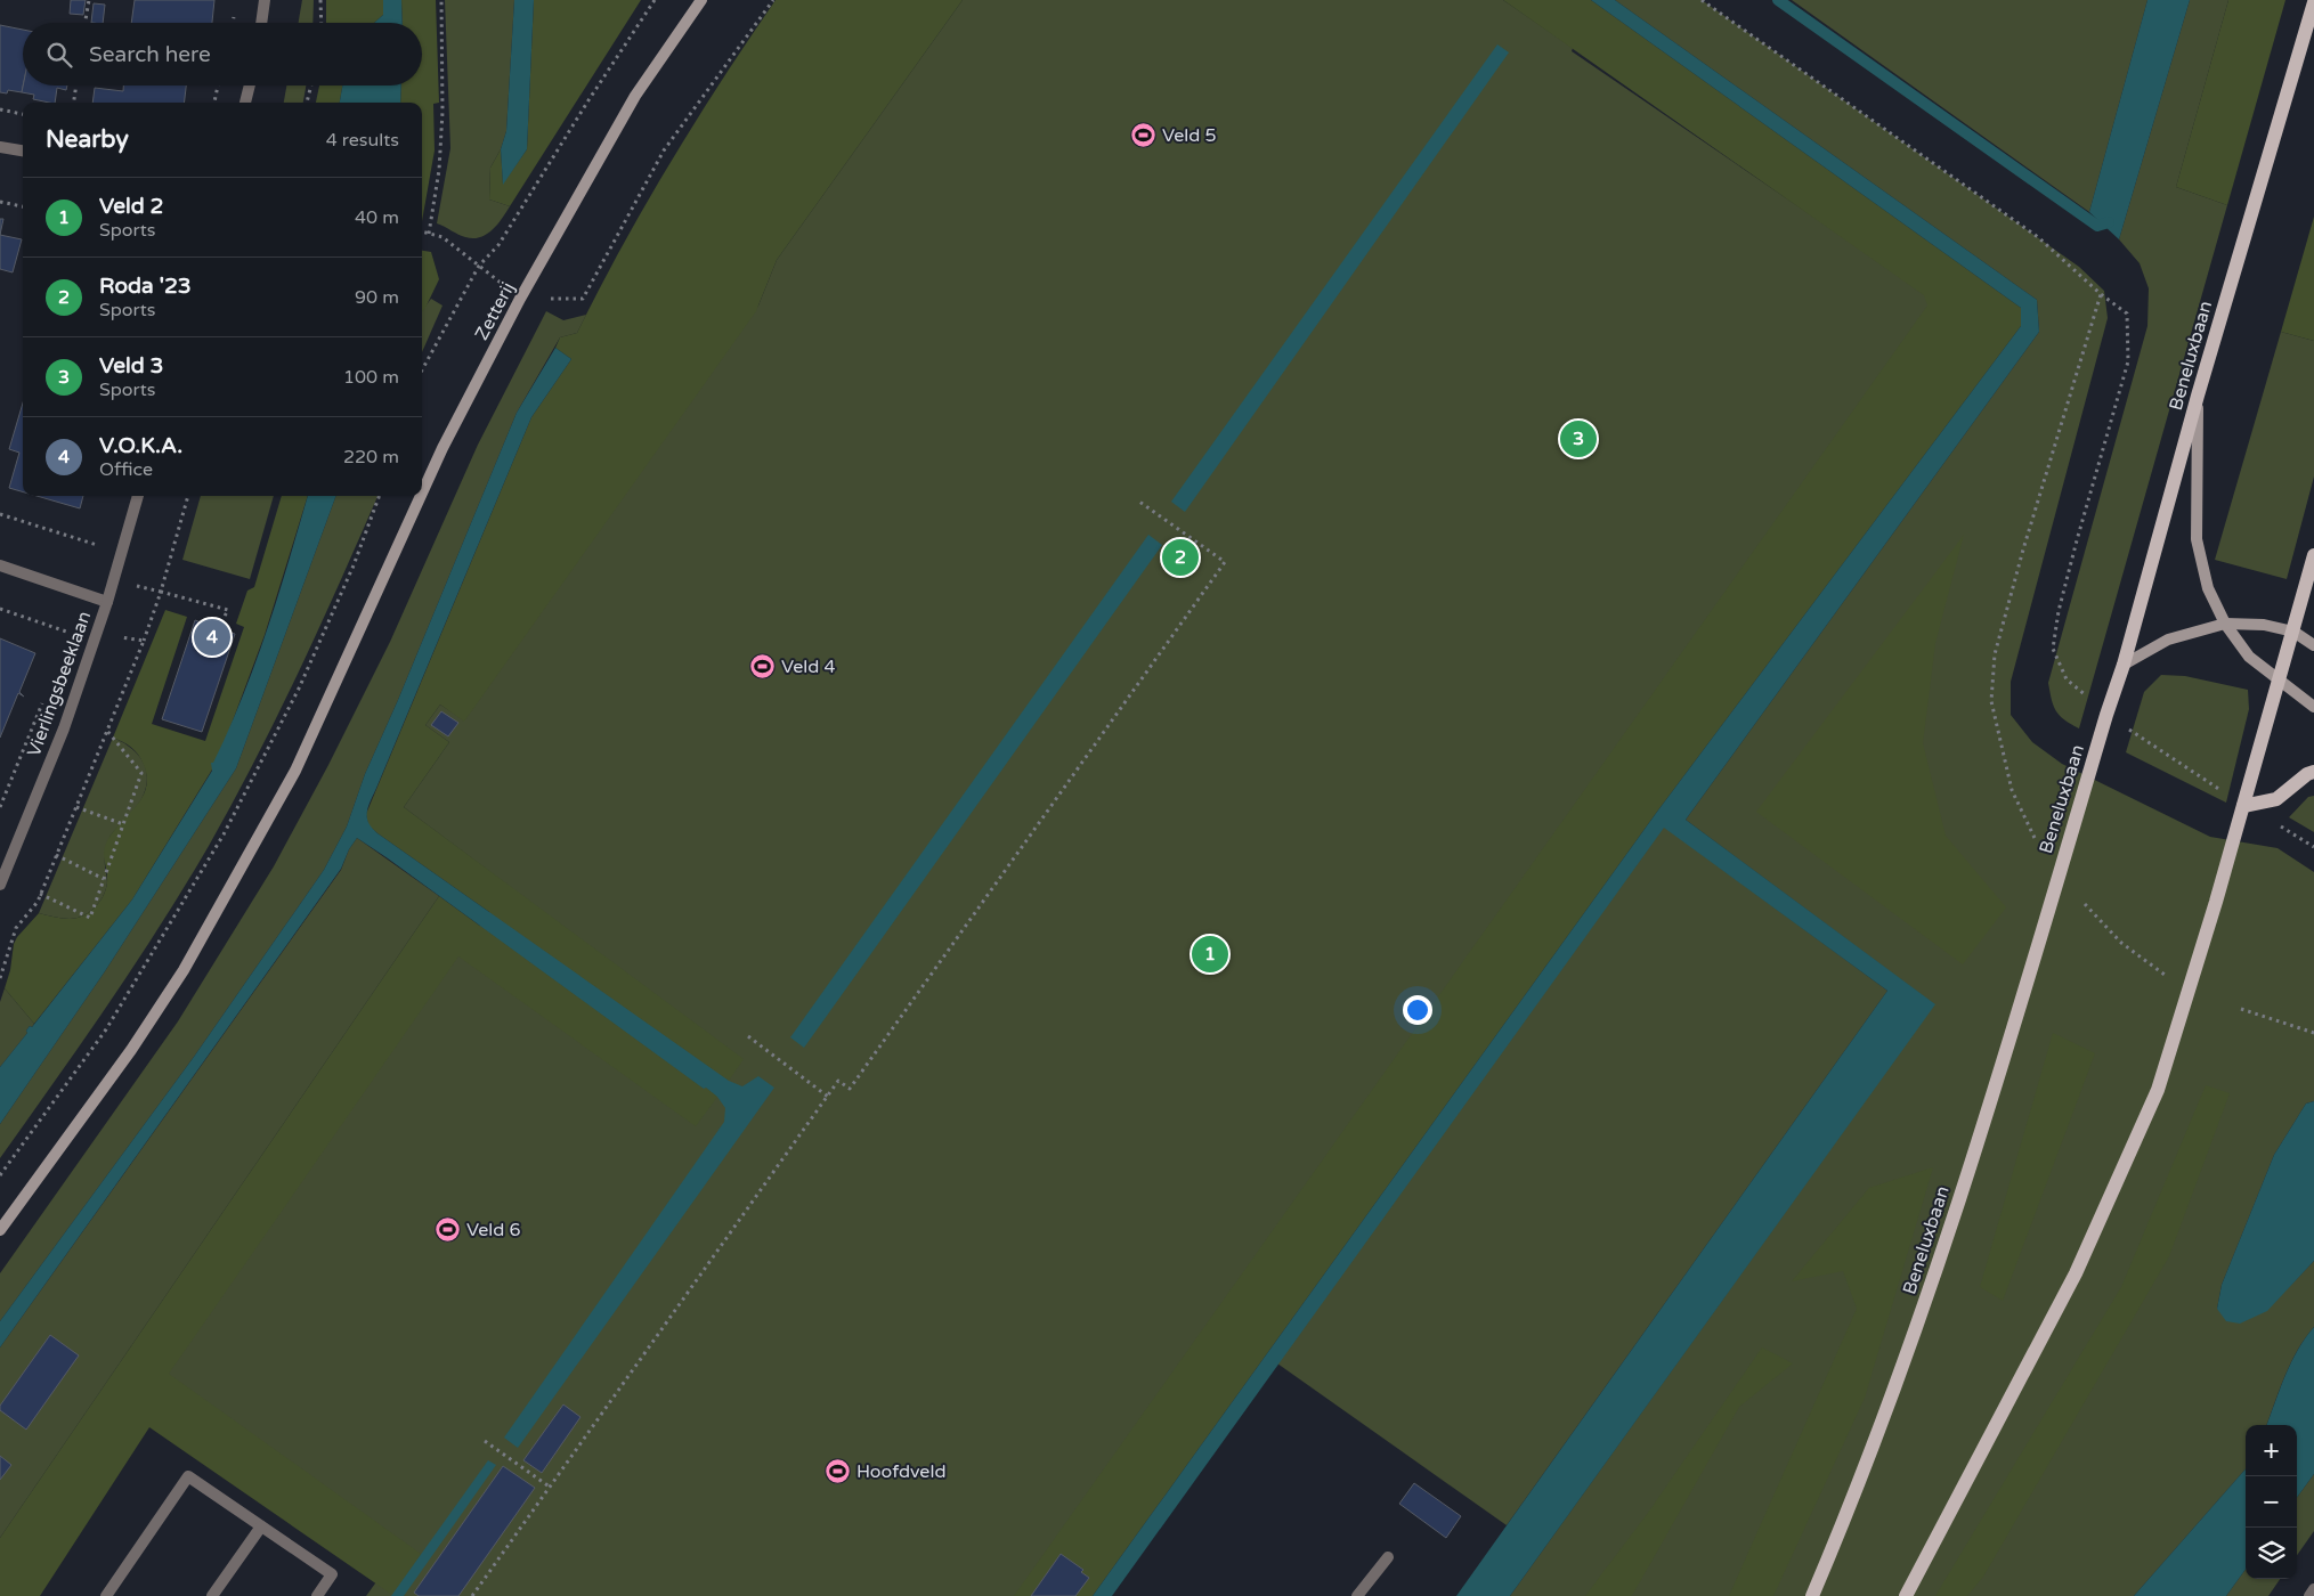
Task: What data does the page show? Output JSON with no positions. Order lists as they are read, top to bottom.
{
  "streets": {
    "main road": ["Beneluxbaan"],
    "street": ["Zetterij", "Vierlingsbeeklaan"]
  },
  "places": {
    "sports": [
      "Veld 5",
      "Veld 4",
      "Veld 6",
      "Hoofdveld"
    ]
  },
  "page": {
    "search": "Search here",
    "heading": ["Nearby", "4 results"],
    "list": [
      {
        "mark": "1",
        "name": "Veld 2",
        "note": "Sports",
        "value": "40 m"
      },
      {
        "mark": "2",
        "name": "Roda '23",
        "note": "Sports",
        "value": "90 m"
      },
      {
        "mark": "3",
        "name": "Veld 3",
        "note": "Sports",
        "value": "100 m"
      },
      {
        "mark": "4",
        "name": "V.O.K.A.",
        "note": "Office",
        "value": "220 m"
      }
    ],
    "pins": [
      "3",
      "2",
      "4",
      "1"
    ],
    "map_buttons": ["+", "−"]
  }
}
